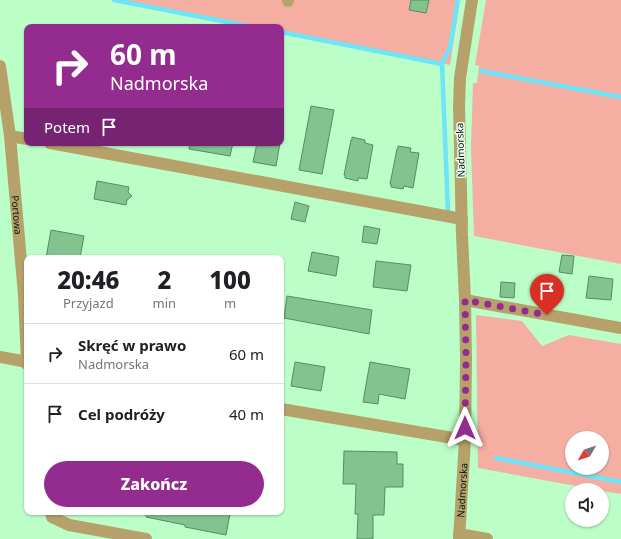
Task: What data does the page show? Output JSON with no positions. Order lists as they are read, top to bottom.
{
  "streets": {
    "street": ["Nadmorska", "Portowa"]
  },
  "north": "bottom left",
  "page": {
    "turn": ["60 m", "Nadmorska"],
    "then": "Potem",
    "eta": [
      "20:46",
      "Przyjazd",
      "2",
      "min",
      "100",
      "m"
    ],
    "list": [
      {
        "name": "Skręć w prawo",
        "note": "Nadmorska",
        "value": "60 m"
      },
      {
        "name": "Cel podróży",
        "value": "40 m"
      }
    ],
    "buttons": "Zakończ"
  }
}
